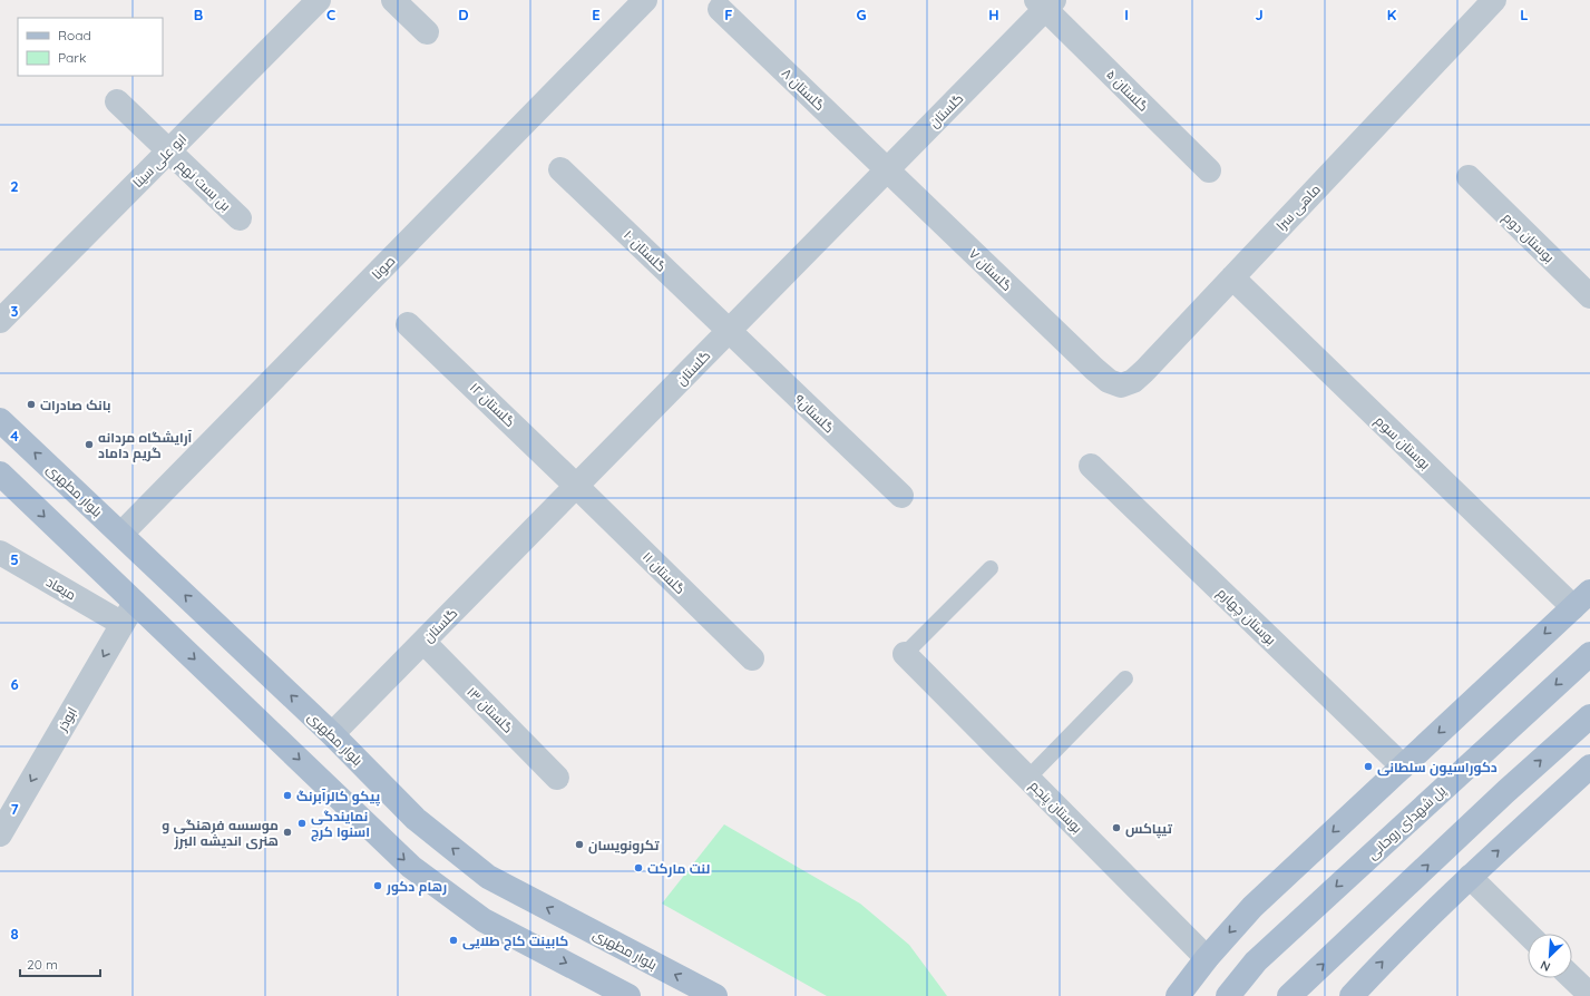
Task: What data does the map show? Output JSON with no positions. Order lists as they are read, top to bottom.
{
  "streets": {
    "main road": ["بلوار مطهری", "پل شهدای روحانی"],
    "street": [
      "گلستان ۸",
      "گلستان ۵",
      "گلستان",
      "ابو علی سینا",
      "بن بست نهم",
      "ماهی سرا",
      "بوستان دوم",
      "گلستان ۱۰",
      "صونا",
      "گلستان ۷",
      "گلستان ۱۲",
      "گلستان۹",
      "بوستان سوم",
      "گلستان ۱۱",
      "میعاد",
      "بوستان چهارم",
      "گلستان ۱۳",
      "ابوذر",
      "بوستان پنجم"
    ]
  },
  "crossings": [
    ["گلستان ۸", "گلستان"],
    ["گلستان ۸", "گلستان ۷"],
    ["گلستان ۵", "گلستان"],
    ["گلستان", "گلستان ۱۰"],
    ["گلستان", "گلستان ۷"],
    ["گلستان", "گلستان ۱۲"],
    ["گلستان", "گلستان۹"],
    ["گلستان", "بلوار مطهری"],
    ["گلستان", "گلستان ۱۱"],
    ["گلستان", "گلستان ۱۳"],
    ["ابو علی سینا", "بن بست نهم"],
    ["ماهی سرا", "گلستان ۷"],
    ["ماهی سرا", "بوستان سوم"],
    ["گلستان ۱۰", "گلستان۹"],
    ["صونا", "بلوار مطهری"],
    ["گلستان ۱۲", "گلستان ۱۱"],
    ["میعاد", "ابوذر"]
  ],
  "one_way": ["ابوذر"],
  "places": [
    "بانک صادرات",
    "آرایشگاه مردانه گریم داماد",
    "دکوراسیون سلطانی",
    "پیکو کالرآبرنگ",
    "نمایندگی اسنوا کرج",
    "تیپاکس",
    "موسسه فرهنگی و هنری اندیشه البرز",
    "تکرونویسان",
    "لنت مارکت",
    "رهام دکور",
    "کابینت کاج طلایی"
  ],
  "legend": ["Road", "Park"],
  "scale_bar": "20 m",
  "north": "bottom left",
  "grid": {
    "columns": [
      "B",
      "C",
      "D",
      "E",
      "F",
      "G",
      "H",
      "I",
      "J",
      "K",
      "L"
    ],
    "rows": [
      "2",
      "3",
      "4",
      "5",
      "6",
      "7",
      "8"
    ]
  }
}
